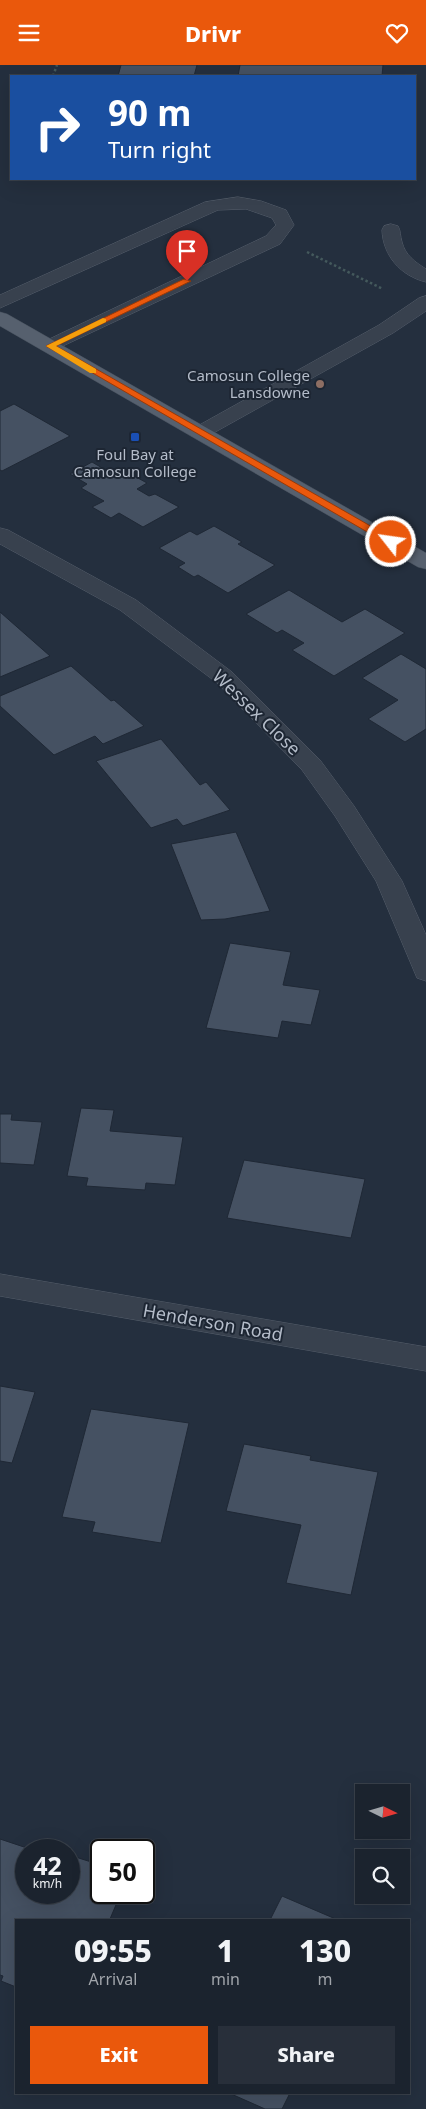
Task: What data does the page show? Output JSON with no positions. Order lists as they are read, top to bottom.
{
  "streets": {
    "street": ["Wessex Close", "Henderson Road"]
  },
  "places": {
    "other": ["Camosun College Lansdowne"],
    "transit": ["Foul Bay at Camosun College"]
  },
  "north": "right",
  "page": {
    "header": "Drivr",
    "turn": ["90 m", "Turn right"],
    "speed": "42 km/h",
    "limit": "50",
    "eta": [
      "09:55",
      "Arrival",
      "1",
      "min",
      "130",
      "m"
    ],
    "buttons": ["Exit", "Share"]
  }
}
